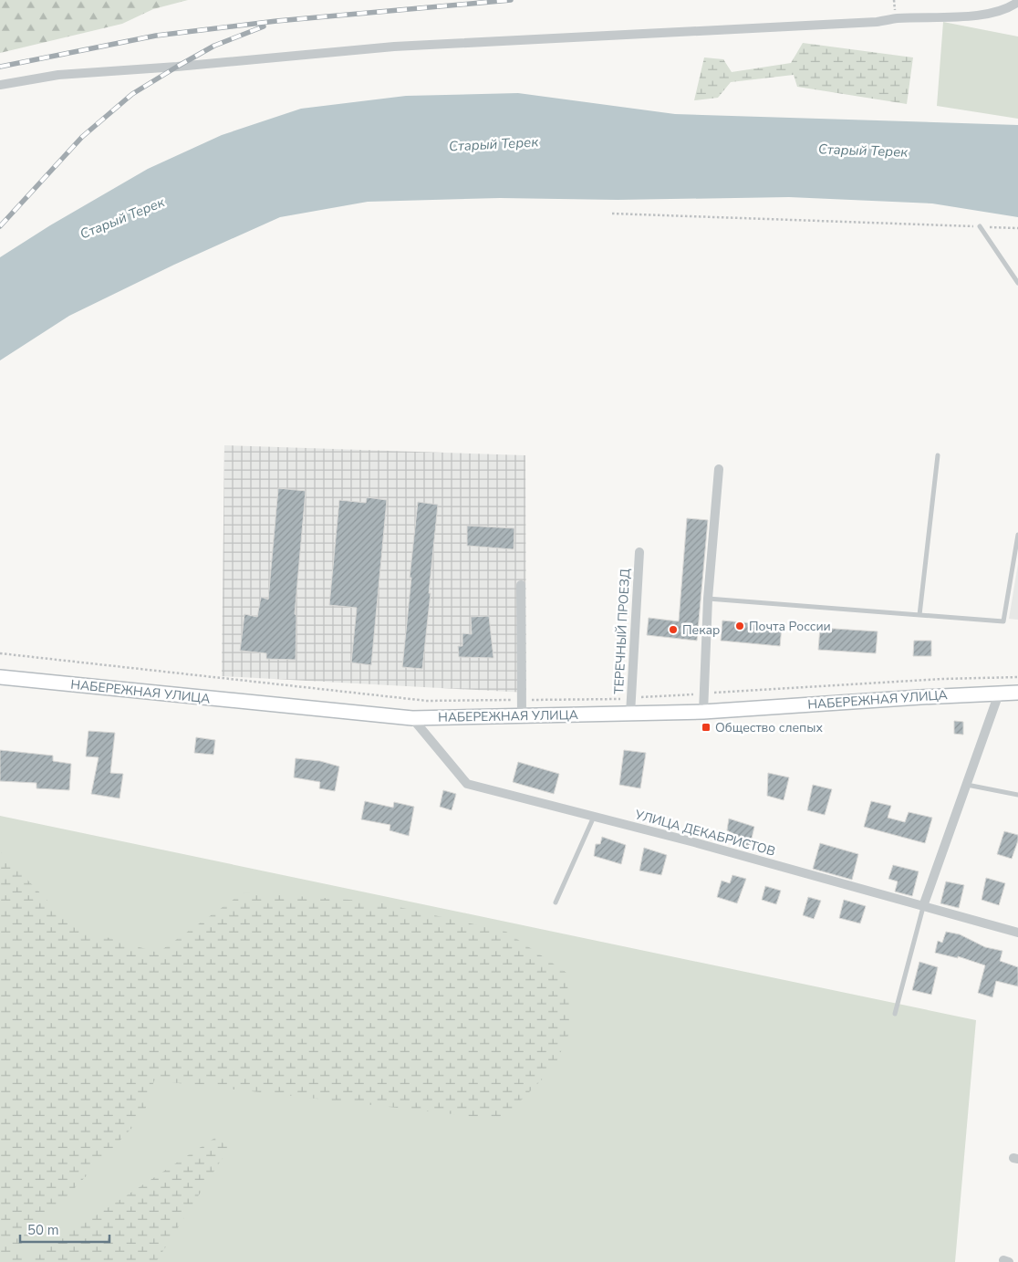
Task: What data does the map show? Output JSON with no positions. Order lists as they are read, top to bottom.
{
  "streets": {
    "main road": ["НАБЕРЕЖНАЯ УЛИЦА"],
    "street": ["ТЕРЕЧНЫЙ ПРОЕЗД", "УЛИЦА ДЕКАБРИСТОВ"]
  },
  "crossings": [
    ["ТЕРЕЧНЫЙ ПРОЕЗД", "НАБЕРЕЖНАЯ УЛИЦА"],
    ["НАБЕРЕЖНАЯ УЛИЦА", "УЛИЦА ДЕКАБРИСТОВ"]
  ],
  "water": ["Старый Терек"],
  "places": {
    "other": ["Почта России", "Пекар"],
    "transit": ["Общество слепых"]
  },
  "scale_bar": "50 m"
}
